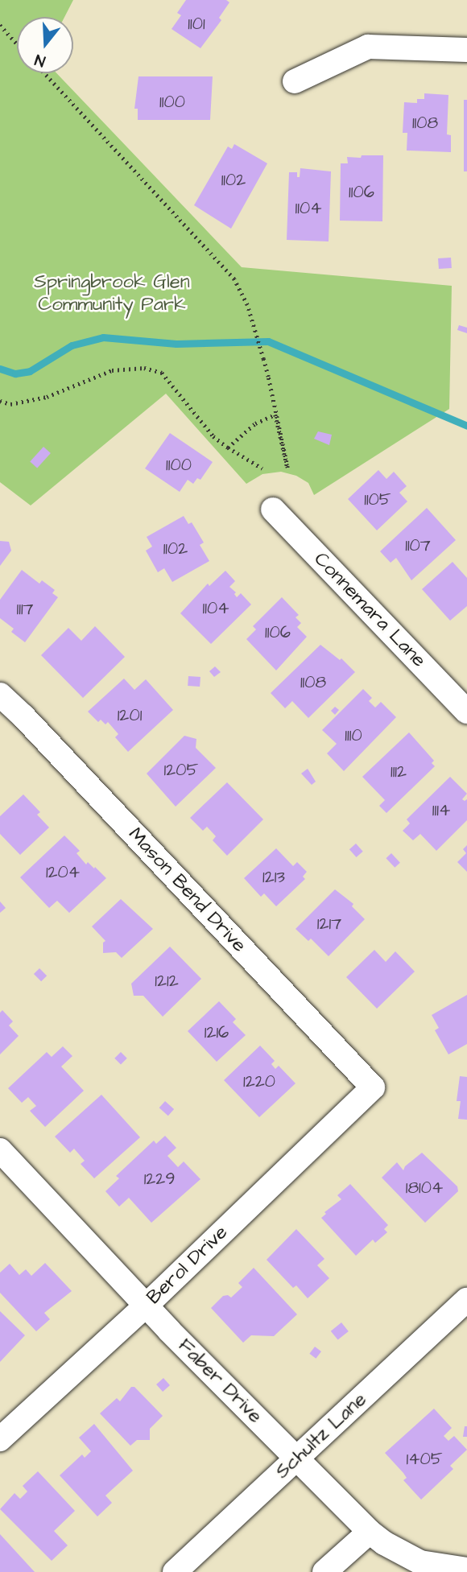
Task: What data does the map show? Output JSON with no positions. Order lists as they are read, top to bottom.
{
  "streets": {
    "street": [
      "Connemara Lane",
      "Mason Bend Drive",
      "Berol Drive",
      "Faber Drive",
      "Schultz Lane"
    ]
  },
  "crossings": [
    ["Mason Bend Drive", "Berol Drive"],
    ["Berol Drive", "Faber Drive"],
    ["Faber Drive", "Schultz Lane"]
  ],
  "parks": ["Springbrook Glen Community Park"],
  "house_numbers": [
    "1101",
    "1100",
    "1108",
    "1102",
    "1106",
    "1104",
    "1100",
    "1105",
    "1107",
    "1102",
    "1104",
    "1117",
    "1106",
    "1108",
    "1201",
    "1110",
    "1205",
    "1112",
    "1114",
    "1204",
    "1213",
    "1217",
    "1212",
    "1216",
    "1220",
    "1229",
    "18104",
    "1405"
  ],
  "north": "bottom"
}
